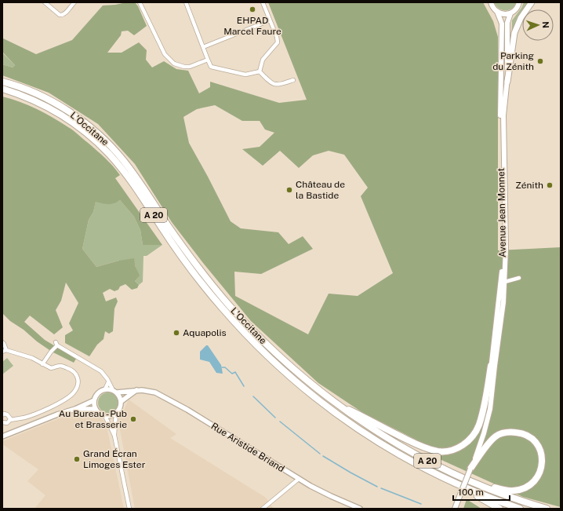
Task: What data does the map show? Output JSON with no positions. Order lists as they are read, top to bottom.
{
  "streets": {
    "highway": ["L'Occitane", "A 20"],
    "main road": ["Avenue Jean Monnet"],
    "street": ["Rue Aristide Briand"]
  },
  "places": [
    "EHPAD Marcel Faure",
    "Parking du Zénith",
    "Zénith",
    "Château de la Bastide",
    "Aquapolis",
    "Au Bureau - Pub et Brasserie",
    "Grand Écran Limoges Ester"
  ],
  "scale_bar": "100 m",
  "north": "right"
}
